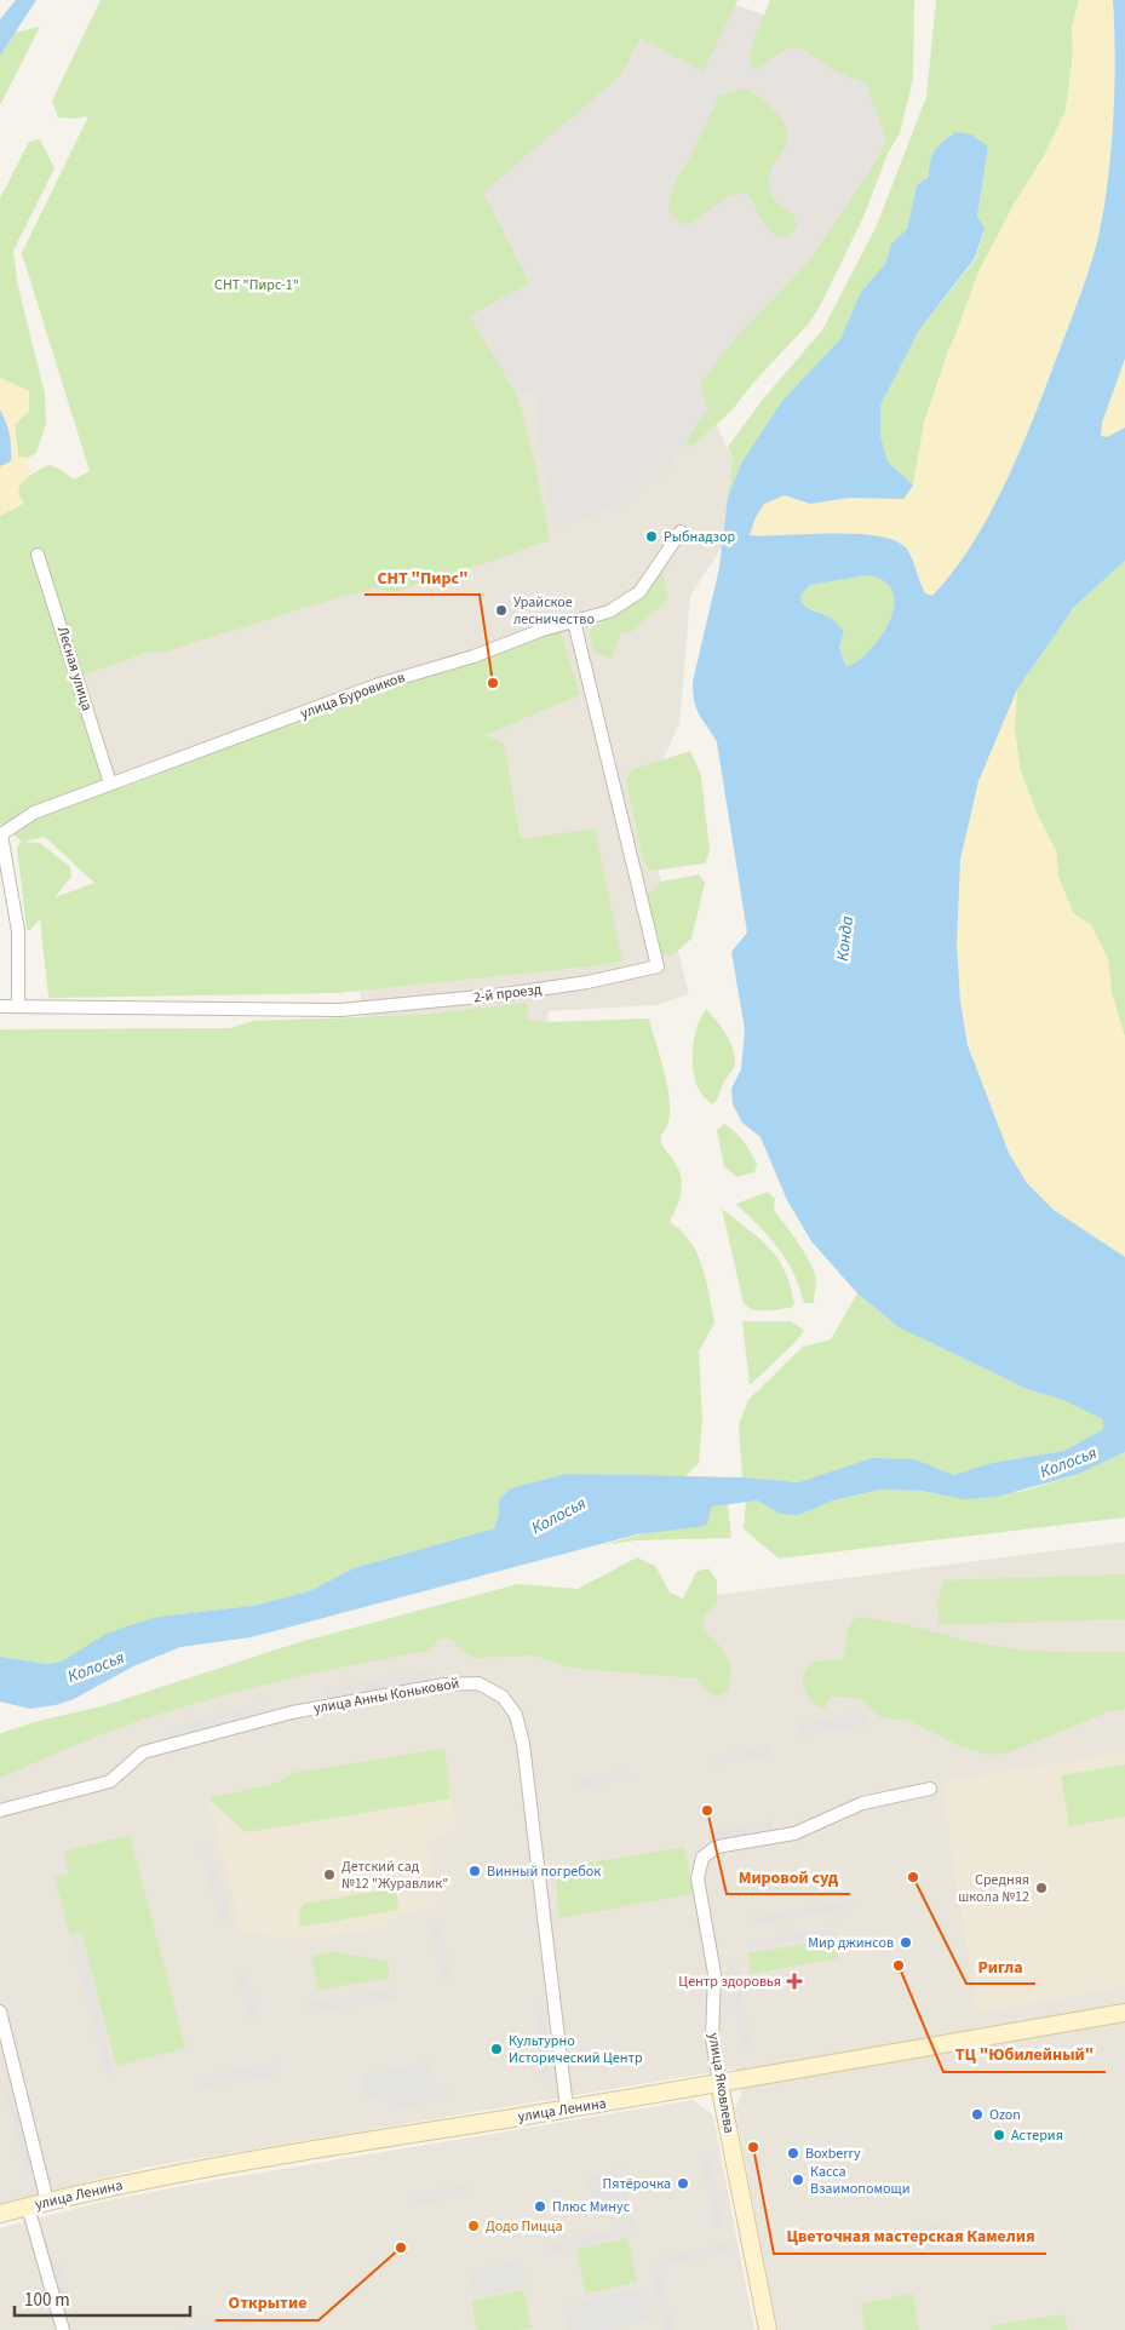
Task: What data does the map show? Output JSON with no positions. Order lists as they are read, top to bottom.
{
  "streets": {
    "main road": ["улица Яковлева", "улица Ленина"],
    "street": [
      "Лесная улица",
      "улица Буровиков",
      "2-й проезд",
      "улица Анны Коньковой"
    ]
  },
  "crossings": [
    ["Лесная улица", "улица Буровиков"],
    ["улица Буровиков", "2-й проезд"],
    ["улица Анны Коньковой", "улица Ленина"],
    ["улица Яковлева", "улица Ленина"]
  ],
  "water": ["Конда", "Колосья"],
  "parks": ["СНТ \"Пирс-1\""],
  "places": {
    "other": [
      "Рыбнадзор",
      "Урайское лесничество",
      "СНТ \"Пирс\"",
      "Мировой суд",
      "Винный погребок",
      "Детский сад №12 \"Журавлик\"",
      "Ригла",
      "Средняя школа №12",
      "Мир джинсов",
      "ТЦ \"Юбилейный\"",
      "Культурно Исторический Центр",
      "Ozon",
      "Астерия",
      "Цветочная мастерская Камелия",
      "Boxberry",
      "Касса Взаимопомощи",
      "Пятёрочка",
      "Плюс Минус",
      "Додо Пицца",
      "Открытие"
    ],
    "health": ["Центр здоровья"]
  },
  "scale_bar": "100 m"
}
